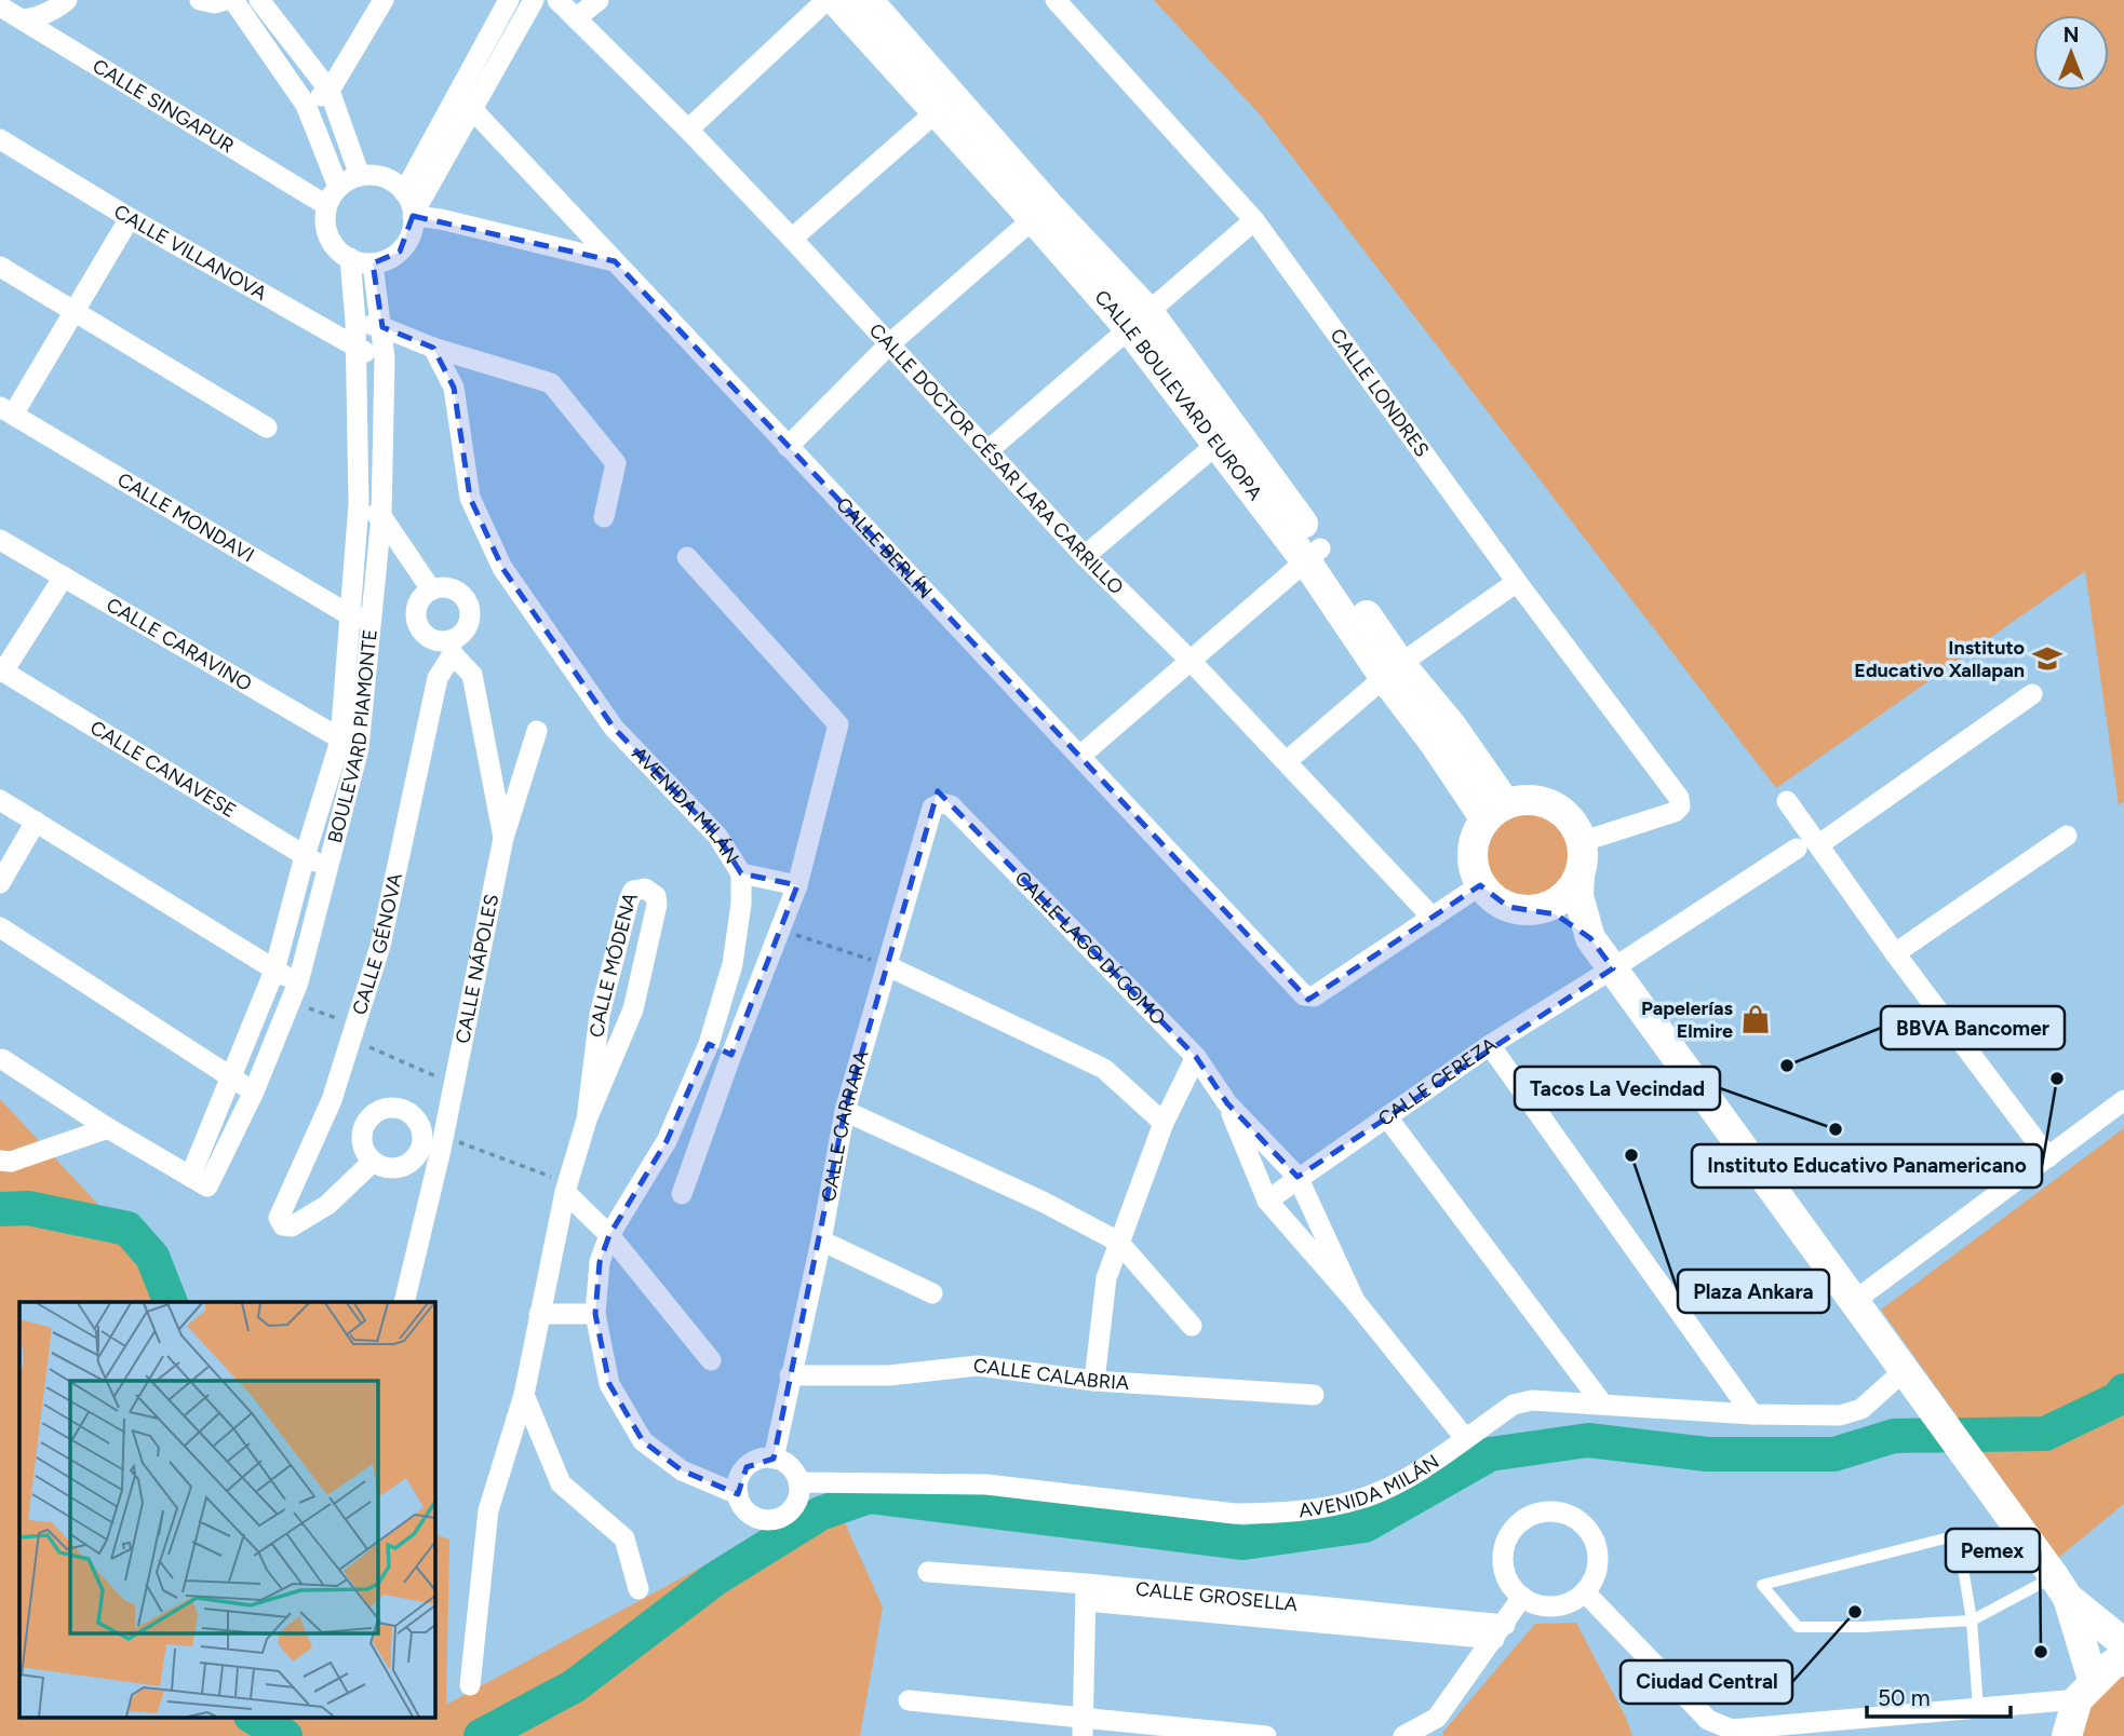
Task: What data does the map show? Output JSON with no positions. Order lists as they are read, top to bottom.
{
  "streets": {
    "main road": ["CALLE BOULEVARD EUROPA"],
    "street": [
      "CALLE SINGAPUR",
      "CALLE VILLANOVA",
      "CALLE LONDRES",
      "CALLE DOCTOR CÉSAR LARA CARRILLO",
      "CALLE MONDAVI",
      "CALLE BERLÍN",
      "CALLE CARAVINO",
      "BOULEVARD PIAMONTE",
      "CALLE CANAVESE",
      "AVENIDA MILÁN",
      "CALLE GÉNOVA",
      "CALLE LAGO DÍ COMO",
      "CALLE NÁPOLES",
      "CALLE MÓDENA",
      "CALLE CEREZA",
      "CALLE CARRARA",
      "CALLE CALABRIA",
      "CALLE GROSELLA"
    ]
  },
  "crossings": [
    ["CALLE SINGAPUR", "BOULEVARD PIAMONTE"],
    ["CALLE VILLANOVA", "BOULEVARD PIAMONTE"],
    ["CALLE LONDRES", "CALLE BOULEVARD EUROPA"],
    ["CALLE DOCTOR CÉSAR LARA CARRILLO", "CALLE BERLÍN"],
    ["CALLE MONDAVI", "BOULEVARD PIAMONTE"],
    ["CALLE CARAVINO", "BOULEVARD PIAMONTE"],
    ["BOULEVARD PIAMONTE", "CALLE CANAVESE"],
    ["AVENIDA MILÁN", "CALLE CARRARA"],
    ["CALLE GÉNOVA", "CALLE NÁPOLES"],
    ["CALLE LAGO DÍ COMO", "CALLE CEREZA"],
    ["CALLE LAGO DÍ COMO", "CALLE CARRARA"],
    ["CALLE CARRARA", "CALLE CALABRIA"]
  ],
  "places": {
    "school or university": ["Instituto Educativo Xallapan"],
    "shop": ["Papelerías Elmire"],
    "other": [
      "BBVA Bancomer",
      "Instituto Educativo Panamericano",
      "Tacos La Vecindad",
      "Plaza Ankara",
      "Ciudad Central",
      "Pemex"
    ]
  },
  "scale_bar": "50 m",
  "north": "top"
}
